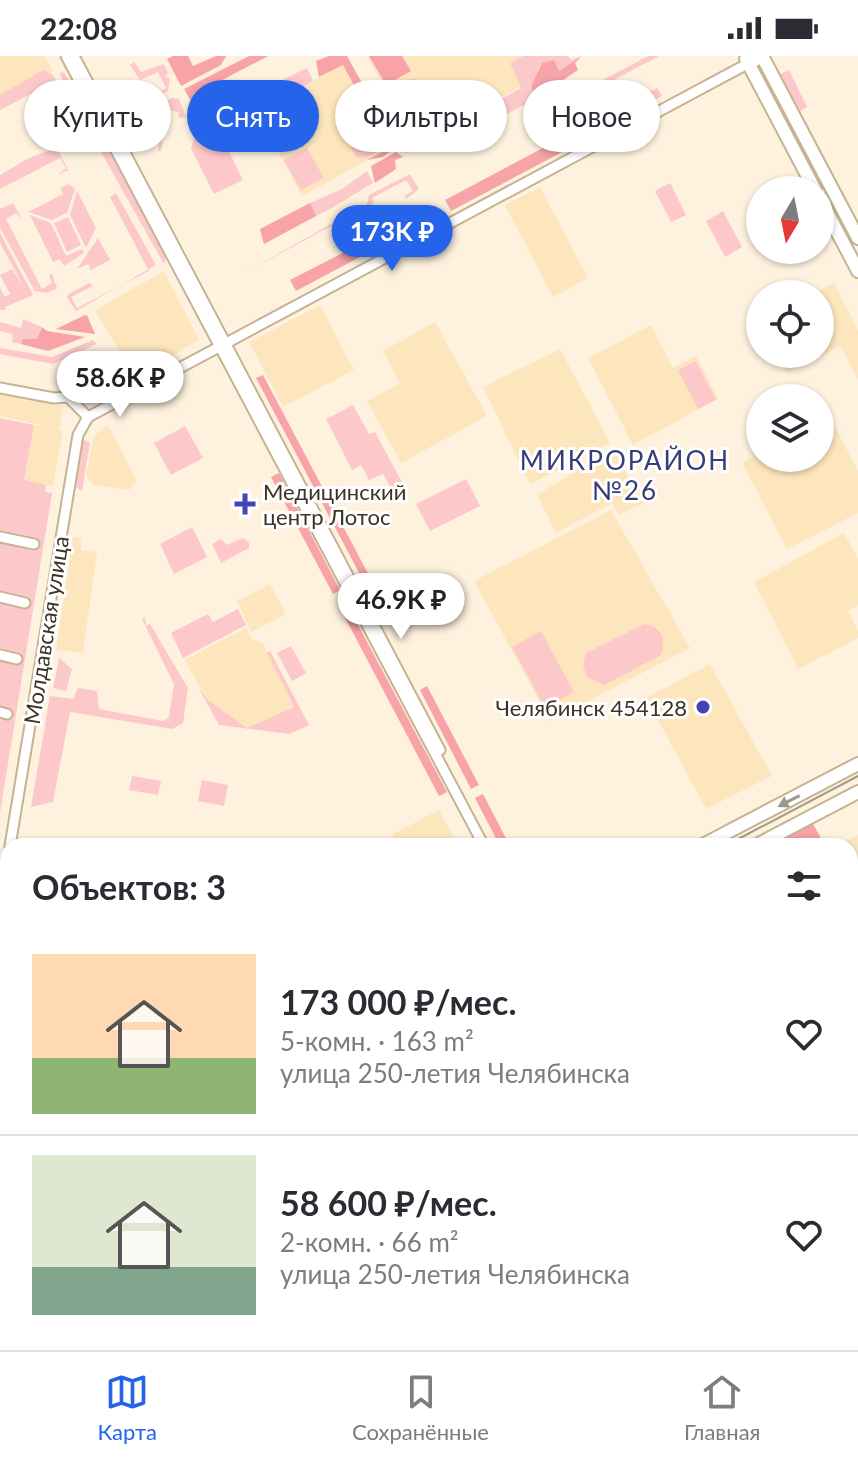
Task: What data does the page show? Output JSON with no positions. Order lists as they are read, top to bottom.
{
  "streets": {
    "street": ["Молдавская улица"]
  },
  "districts": ["МИКРОРАЙОН №26"],
  "places": {
    "health": ["Медицинский центр Лотос"],
    "other": ["Челябинск 454128"]
  },
  "north": "bottom",
  "page": {
    "status": "22:08",
    "chip": [
      "Купить",
      "Снять",
      "Фильтры",
      "Новое"
    ],
    "price": ["173K ₽", "58.6K ₽", "46.9K ₽"],
    "heading": "Объектов: 3",
    "list": [
      {
        "name": "173 000 ₽/мес.",
        "note": "5-комн. · 163 m² · улица 250-летия Челябинска"
      },
      {
        "name": "58 600 ₽/мес.",
        "note": "2-комн. · 66 m² · улица 250-летия Челябинска"
      }
    ],
    "tabs": ["Карта", "Сохранённые", "Главная"]
  }
}
